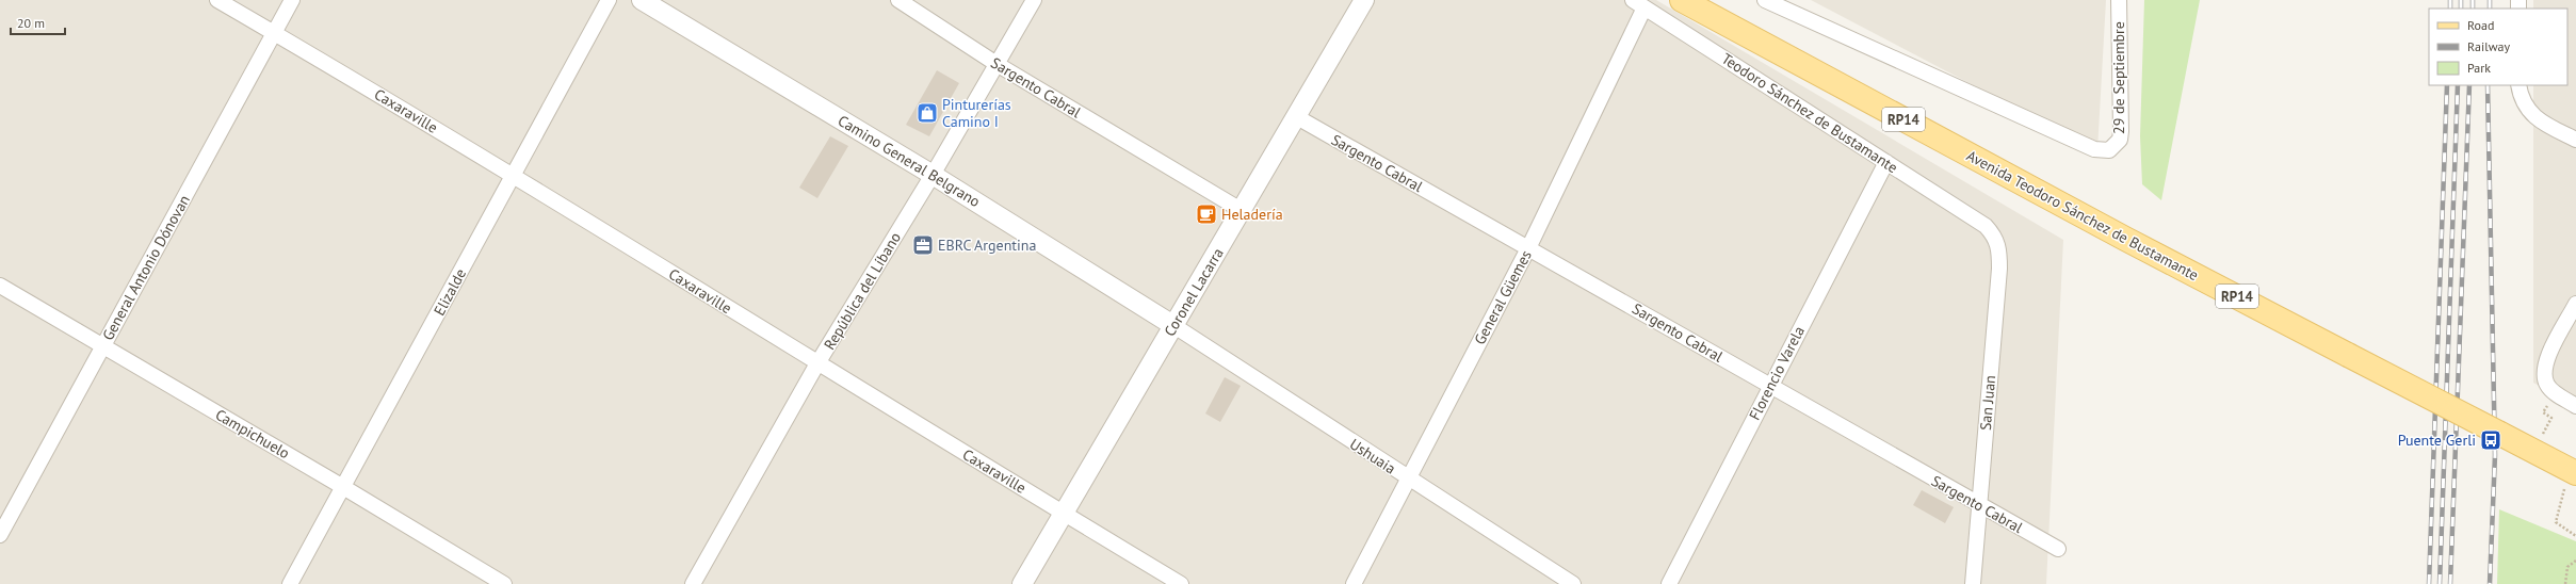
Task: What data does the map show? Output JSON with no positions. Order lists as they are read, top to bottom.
{
  "streets": {
    "main road": ["RP14", "Avenida Teodoro Sánchez de Bustamante"],
    "street": [
      "29 de Septiembre",
      "Sargento Cabral",
      "Caxaraville",
      "Teodoro Sánchez de Bustamante",
      "Camino General Belgrano",
      "General Antonio Dónovan",
      "República del Líbano",
      "Elizalde",
      "Coronel Lacarra",
      "General Güemes",
      "Florencio Varela",
      "San Juan",
      "Campichuelo",
      "Ushuaia"
    ]
  },
  "crossings": [
    ["Sargento Cabral", "República del Líbano"],
    ["Sargento Cabral", "Coronel Lacarra"],
    ["Sargento Cabral", "General Güemes"],
    ["Sargento Cabral", "Florencio Varela"],
    ["Sargento Cabral", "San Juan"],
    ["Caxaraville", "General Antonio Dónovan"],
    ["Caxaraville", "República del Líbano"],
    ["Caxaraville", "Elizalde"],
    ["Caxaraville", "Coronel Lacarra"],
    ["Teodoro Sánchez de Bustamante", "General Güemes"],
    ["Teodoro Sánchez de Bustamante", "Florencio Varela"],
    ["Teodoro Sánchez de Bustamante", "San Juan"],
    ["Camino General Belgrano", "República del Líbano"],
    ["Camino General Belgrano", "Coronel Lacarra"],
    ["Camino General Belgrano", "Ushuaia"],
    ["General Antonio Dónovan", "Campichuelo"],
    ["Elizalde", "Campichuelo"],
    ["Coronel Lacarra", "Ushuaia"],
    ["General Güemes", "Ushuaia"]
  ],
  "places": {
    "shop": ["Pinturerías Camino I"],
    "cafe": ["Heladería"],
    "office": ["EBRC Argentina"],
    "bus stop": ["Puente Gerli"]
  },
  "legend": ["Road", "Railway", "Park"],
  "scale_bar": "20 m"
}
